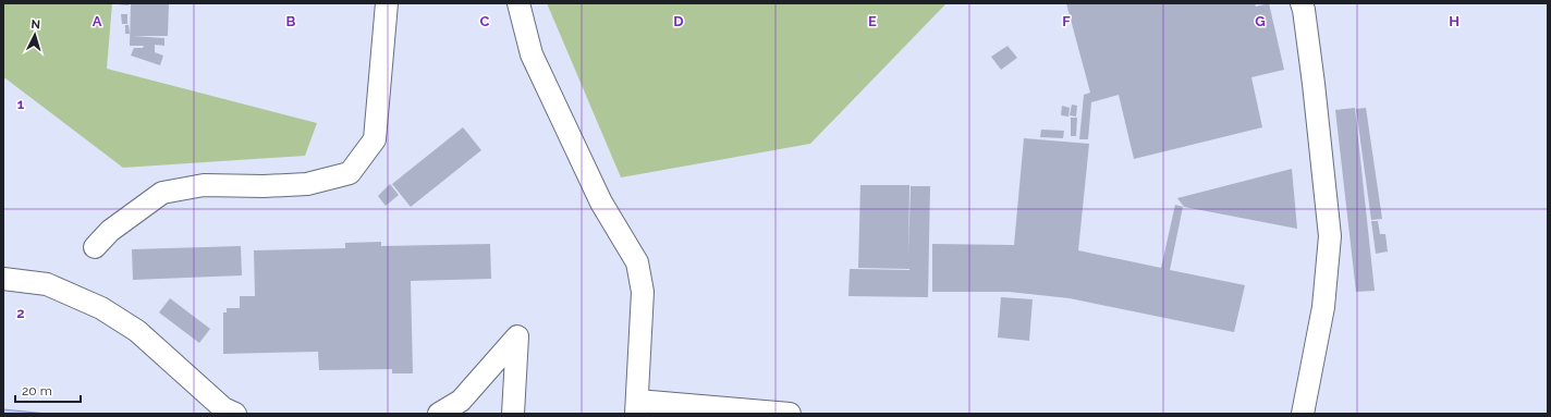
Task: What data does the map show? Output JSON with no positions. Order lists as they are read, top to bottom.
{
  "scale_bar": "20 m",
  "north": "top",
  "grid": {
    "columns": [
      "A",
      "B",
      "C",
      "D",
      "E",
      "F",
      "G",
      "H"
    ],
    "rows": ["1", "2"]
  }
}
